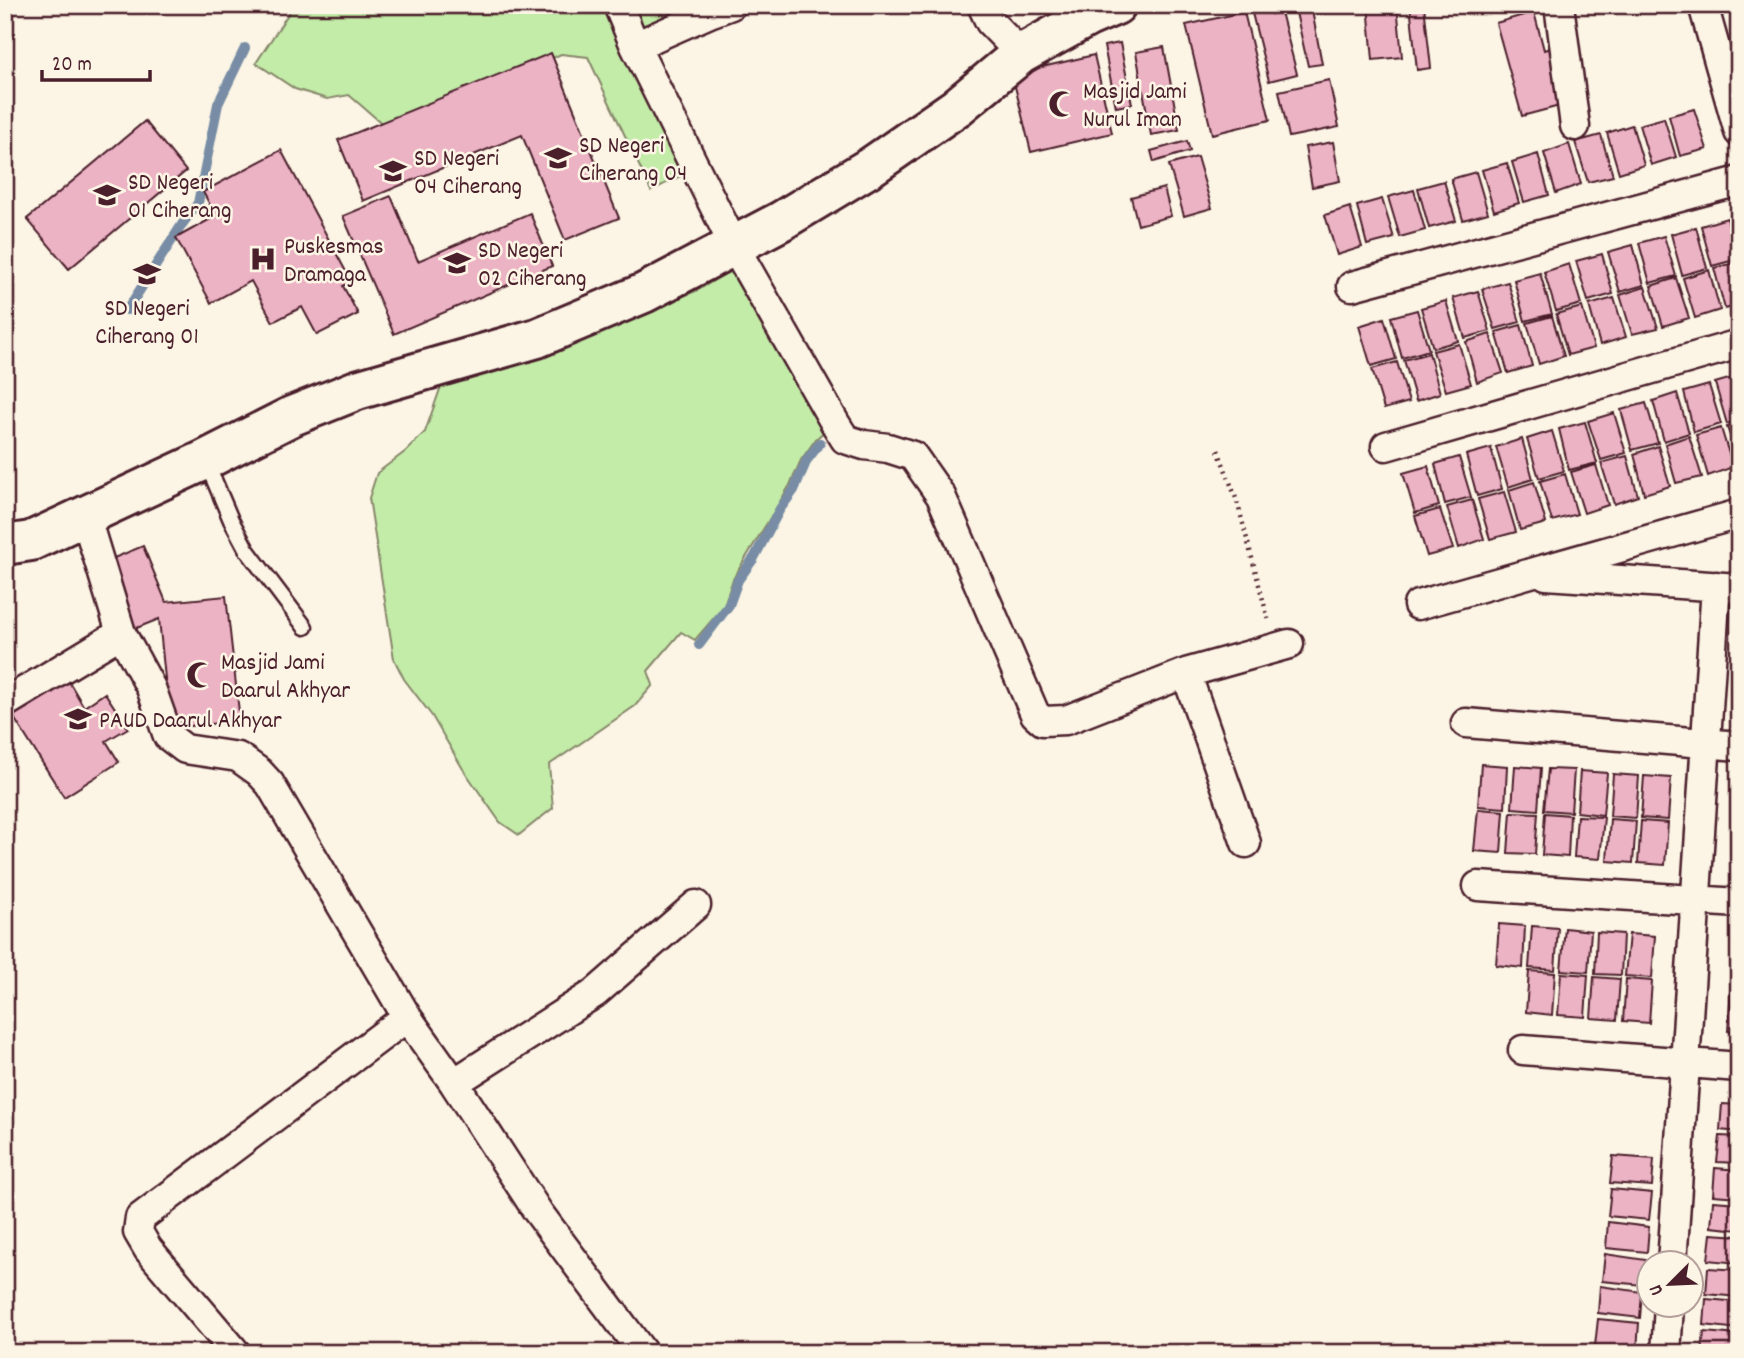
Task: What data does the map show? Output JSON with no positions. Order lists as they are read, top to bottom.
{
  "places": {
    "mosque": ["Masjid Jami Nurul Iman", "Masjid Jami Daarul Akhyar"],
    "school or university": [
      "SD Negeri Ciherang 04",
      "SD Negeri 04 Ciherang",
      "SD Negeri 01 Ciherang",
      "SD Negeri 02 Ciherang",
      "SD Negeri Ciherang 01",
      "PAUD Daarul Akhyar"
    ],
    "hospital": ["Puskesmas Dramaga"]
  },
  "scale_bar": "20 m",
  "north": "bottom left"
}
